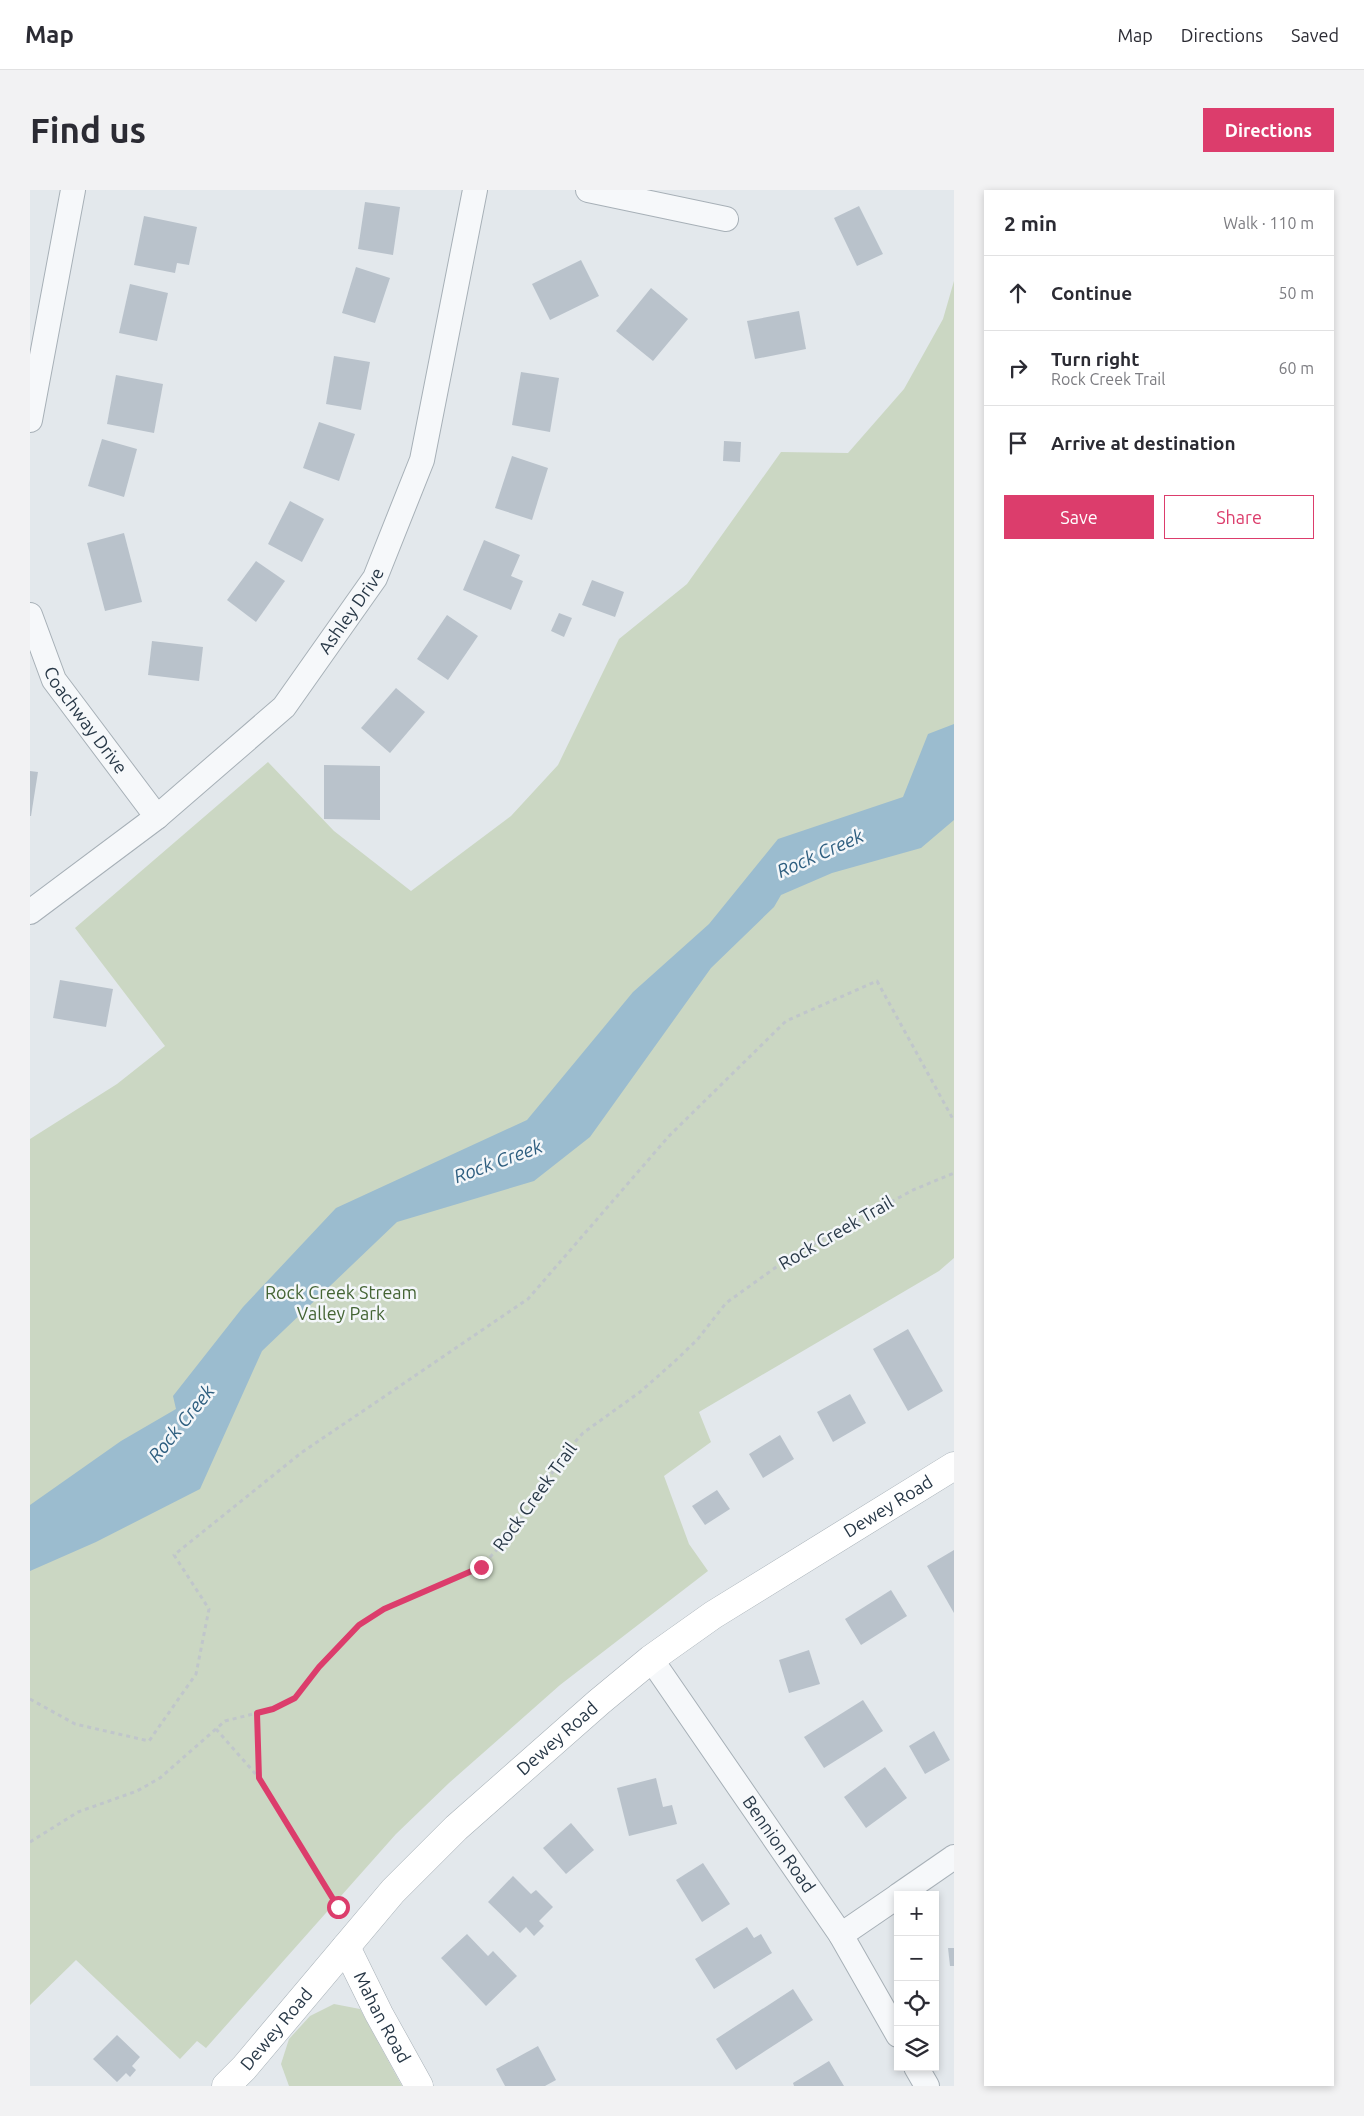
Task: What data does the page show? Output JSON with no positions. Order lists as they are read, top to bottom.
{
  "streets": {
    "street": [
      "Ashley Drive",
      "Coachway Drive",
      "Dewey Road",
      "Bennion Road",
      "Mahan Road"
    ],
    "path": ["Rock Creek Trail"]
  },
  "crossings": [
    ["Ashley Drive", "Coachway Drive"],
    ["Dewey Road", "Bennion Road"],
    ["Dewey Road", "Mahan Road"]
  ],
  "water": ["Rock Creek"],
  "parks": ["Rock Creek Stream Valley Park"],
  "page": {
    "header": "Map",
    "nav": ["Map", "Directions", "Saved"],
    "buttons": [
      "Directions",
      ["Save", "Share"]
    ],
    "title": "Find us",
    "heading": ["2 min", "Walk · 110 m"],
    "list": [
      ["Continue", "50 m"],
      ["Turn right", "Rock Creek Trail", "60 m"],
      "Arrive at destination"
    ],
    "map_buttons": ["+", "−"]
  }
}
